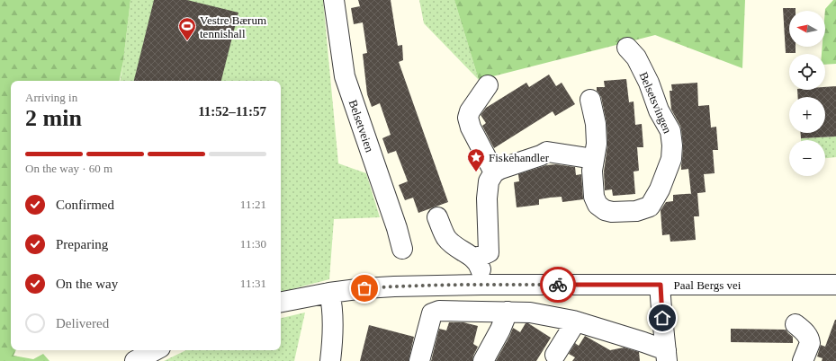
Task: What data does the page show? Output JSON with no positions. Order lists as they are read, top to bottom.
{
  "streets": {
    "street": ["Belsetsvingen", "Belsetveien", "Paal Bergs vei"]
  },
  "places": {
    "sports": ["Vestre Bærum tennishall"],
    "place": ["Fiskehandler"]
  },
  "north": "left",
  "page": {
    "map_buttons": ["+", "−"],
    "heading": ["2 min", "Arriving in", "11:52–11:57"],
    "bar": "On the way · 60 m",
    "list": [
      ["Confirmed", "11:21"],
      ["Preparing", "11:30"],
      ["On the way", "11:31"],
      "Delivered"
    ]
  }
}
